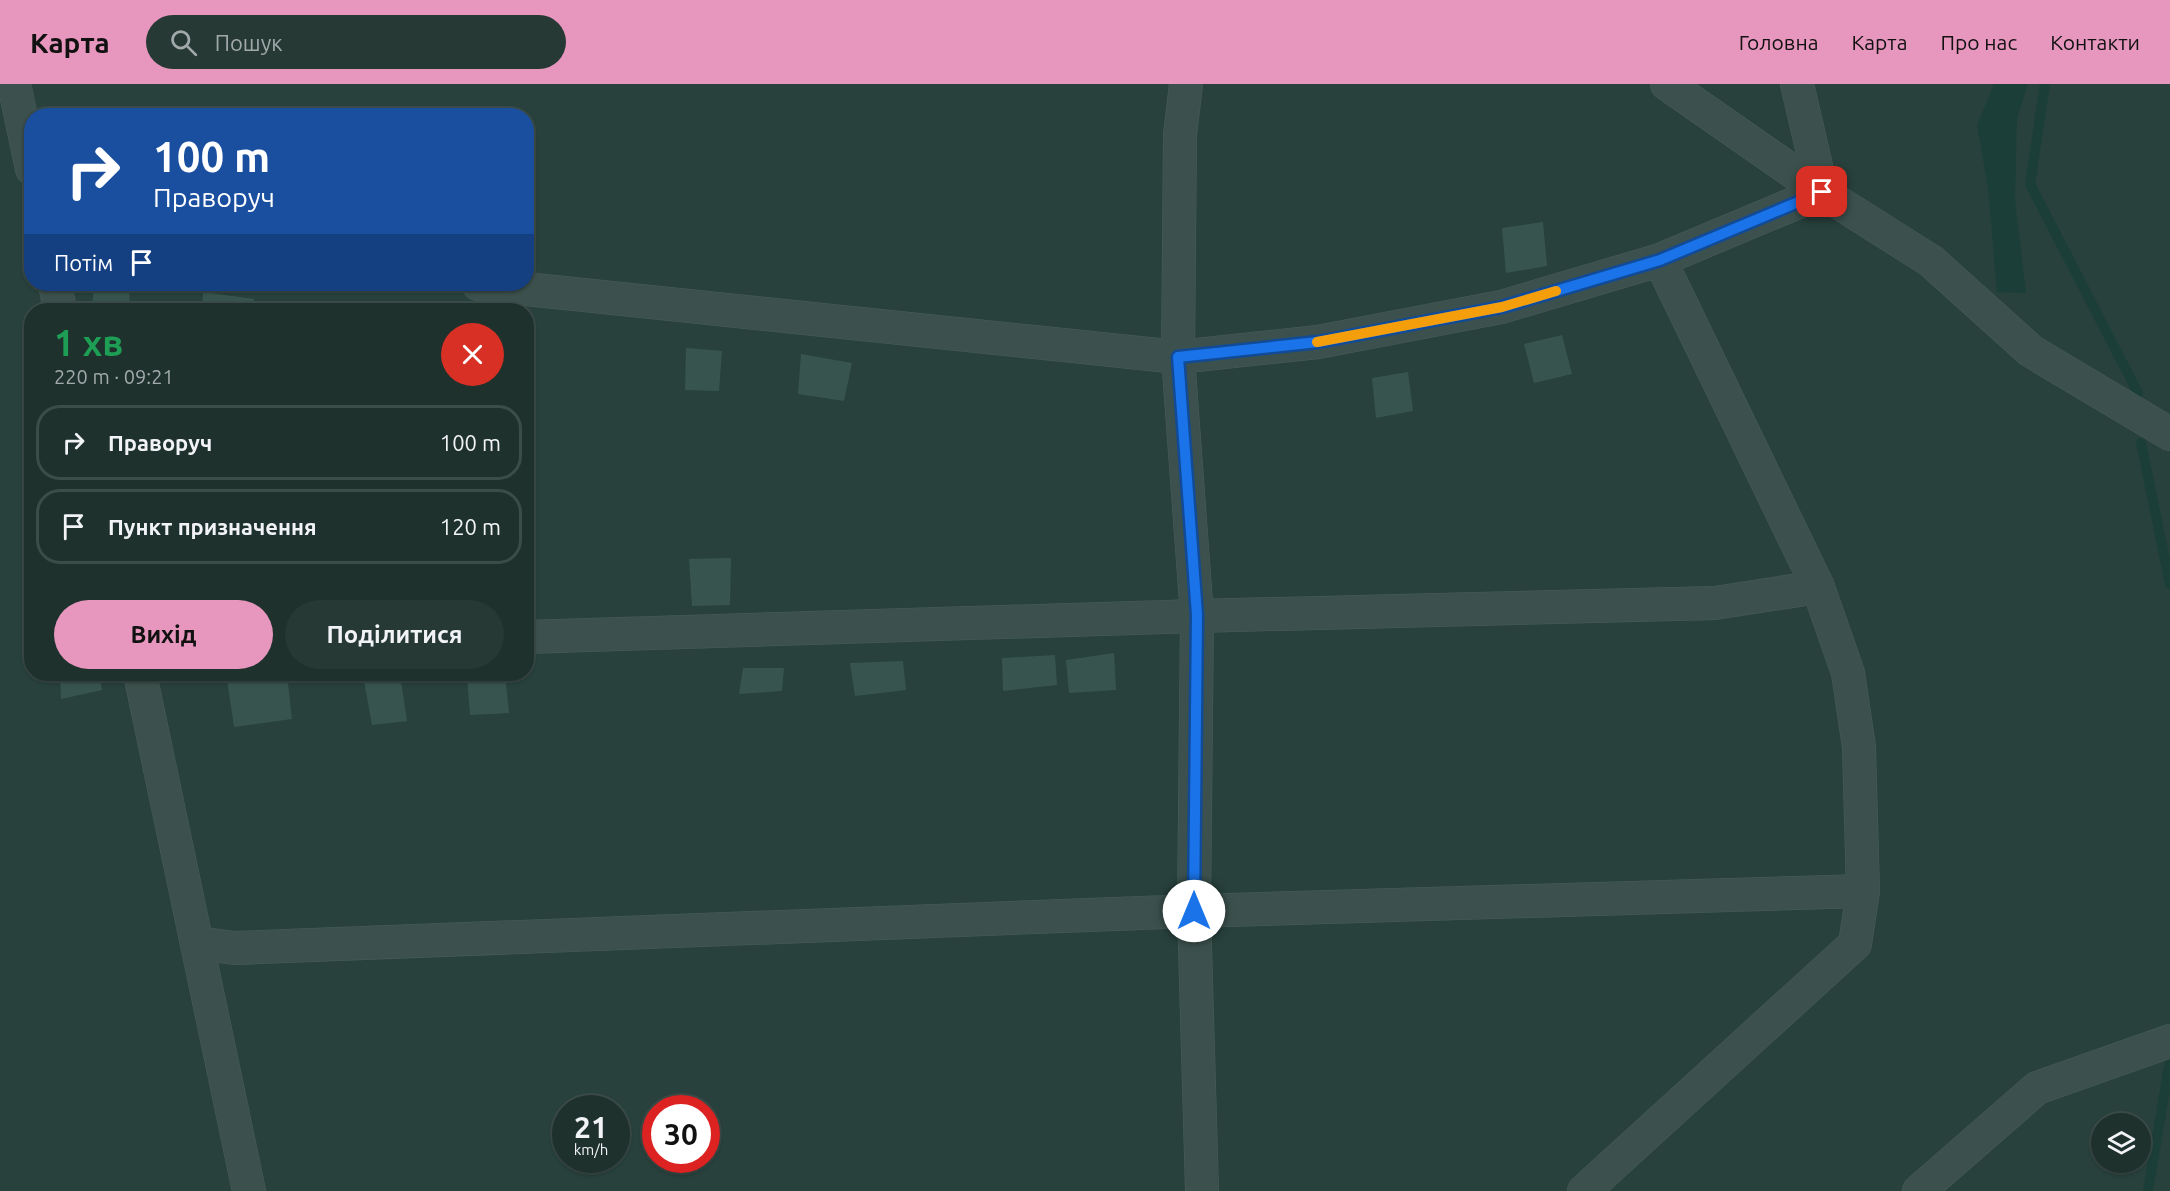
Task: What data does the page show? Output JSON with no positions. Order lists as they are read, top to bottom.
{
  "page": {
    "header": "Карта",
    "search": "Пошук",
    "nav": [
      "Головна",
      "Карта",
      "Про нас",
      "Контакти"
    ],
    "turn": ["100 m", "Праворуч"],
    "then": "Потім",
    "heading": ["1 хв", "220 m · 09:21"],
    "list": [
      {
        "name": "Праворуч",
        "value": "100 m"
      },
      {
        "name": "Пункт призначення",
        "value": "120 m"
      }
    ],
    "buttons": ["Вихід", "Поділитися"],
    "speed": "21 km/h",
    "limit": "30"
  }
}
